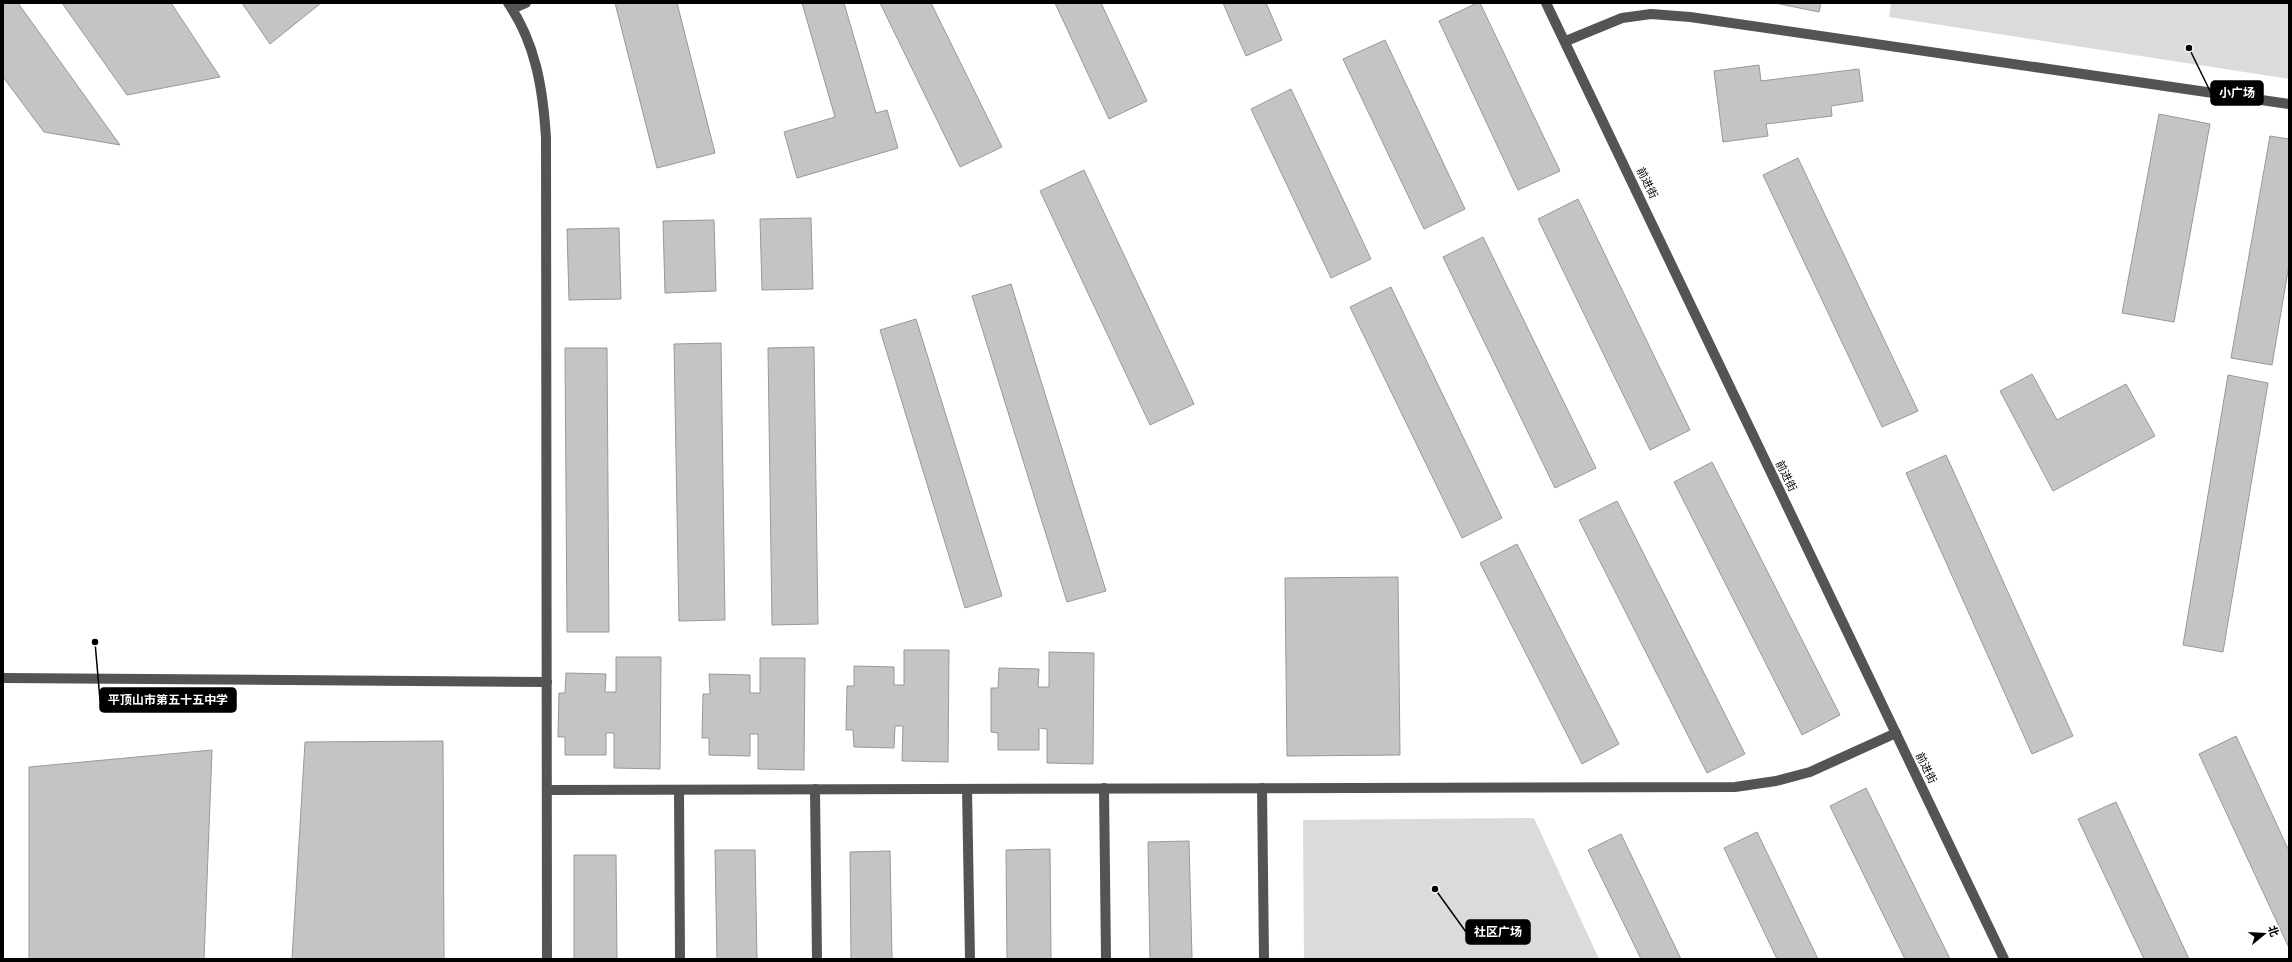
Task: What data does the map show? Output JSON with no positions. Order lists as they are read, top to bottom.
{
  "streets": {
    "street": ["前进街"]
  },
  "places": ["小广场", "平顶山市第五十五中学", "社区广场"],
  "north": "right"
}
